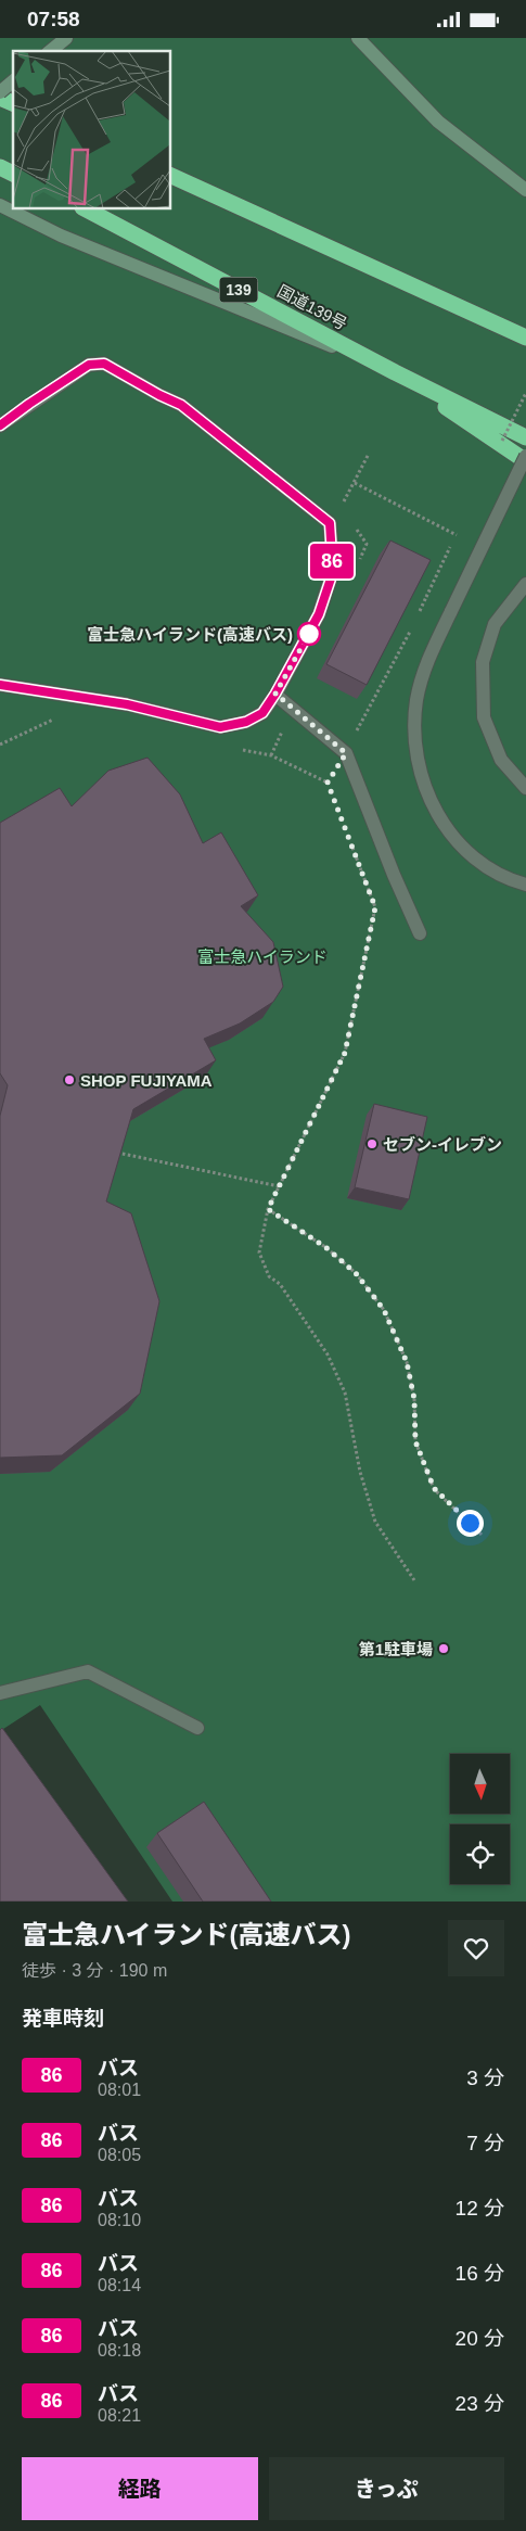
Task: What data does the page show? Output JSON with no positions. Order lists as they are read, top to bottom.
{
  "streets": {
    "highway": ["139", "国道139号"]
  },
  "parks": ["富士急ハイランド"],
  "places": [
    "富士急ハイランド(高速バス)",
    "SHOP FUJIYAMA",
    "セブン-イレブン",
    "第1駐車場"
  ],
  "lines": ["bus line 86"],
  "north": "bottom",
  "page": {
    "status": "07:58",
    "on_map": "86",
    "heading": [
      ["富士急ハイランド(高速バス)", "徒歩 · 3 分 · 190 m"],
      "発車時刻"
    ],
    "list": [
      {
        "mark": "86",
        "name": "バス",
        "note": "08:01",
        "value": "3 分"
      },
      {
        "mark": "86",
        "name": "バス",
        "note": "08:05",
        "value": "7 分"
      },
      {
        "mark": "86",
        "name": "バス",
        "note": "08:10",
        "value": "12 分"
      },
      {
        "mark": "86",
        "name": "バス",
        "note": "08:14",
        "value": "16 分"
      },
      {
        "mark": "86",
        "name": "バス",
        "note": "08:18",
        "value": "20 分"
      },
      {
        "mark": "86",
        "name": "バス",
        "note": "08:21",
        "value": "23 分"
      }
    ],
    "buttons": ["経路", "きっぷ"]
  }
}
